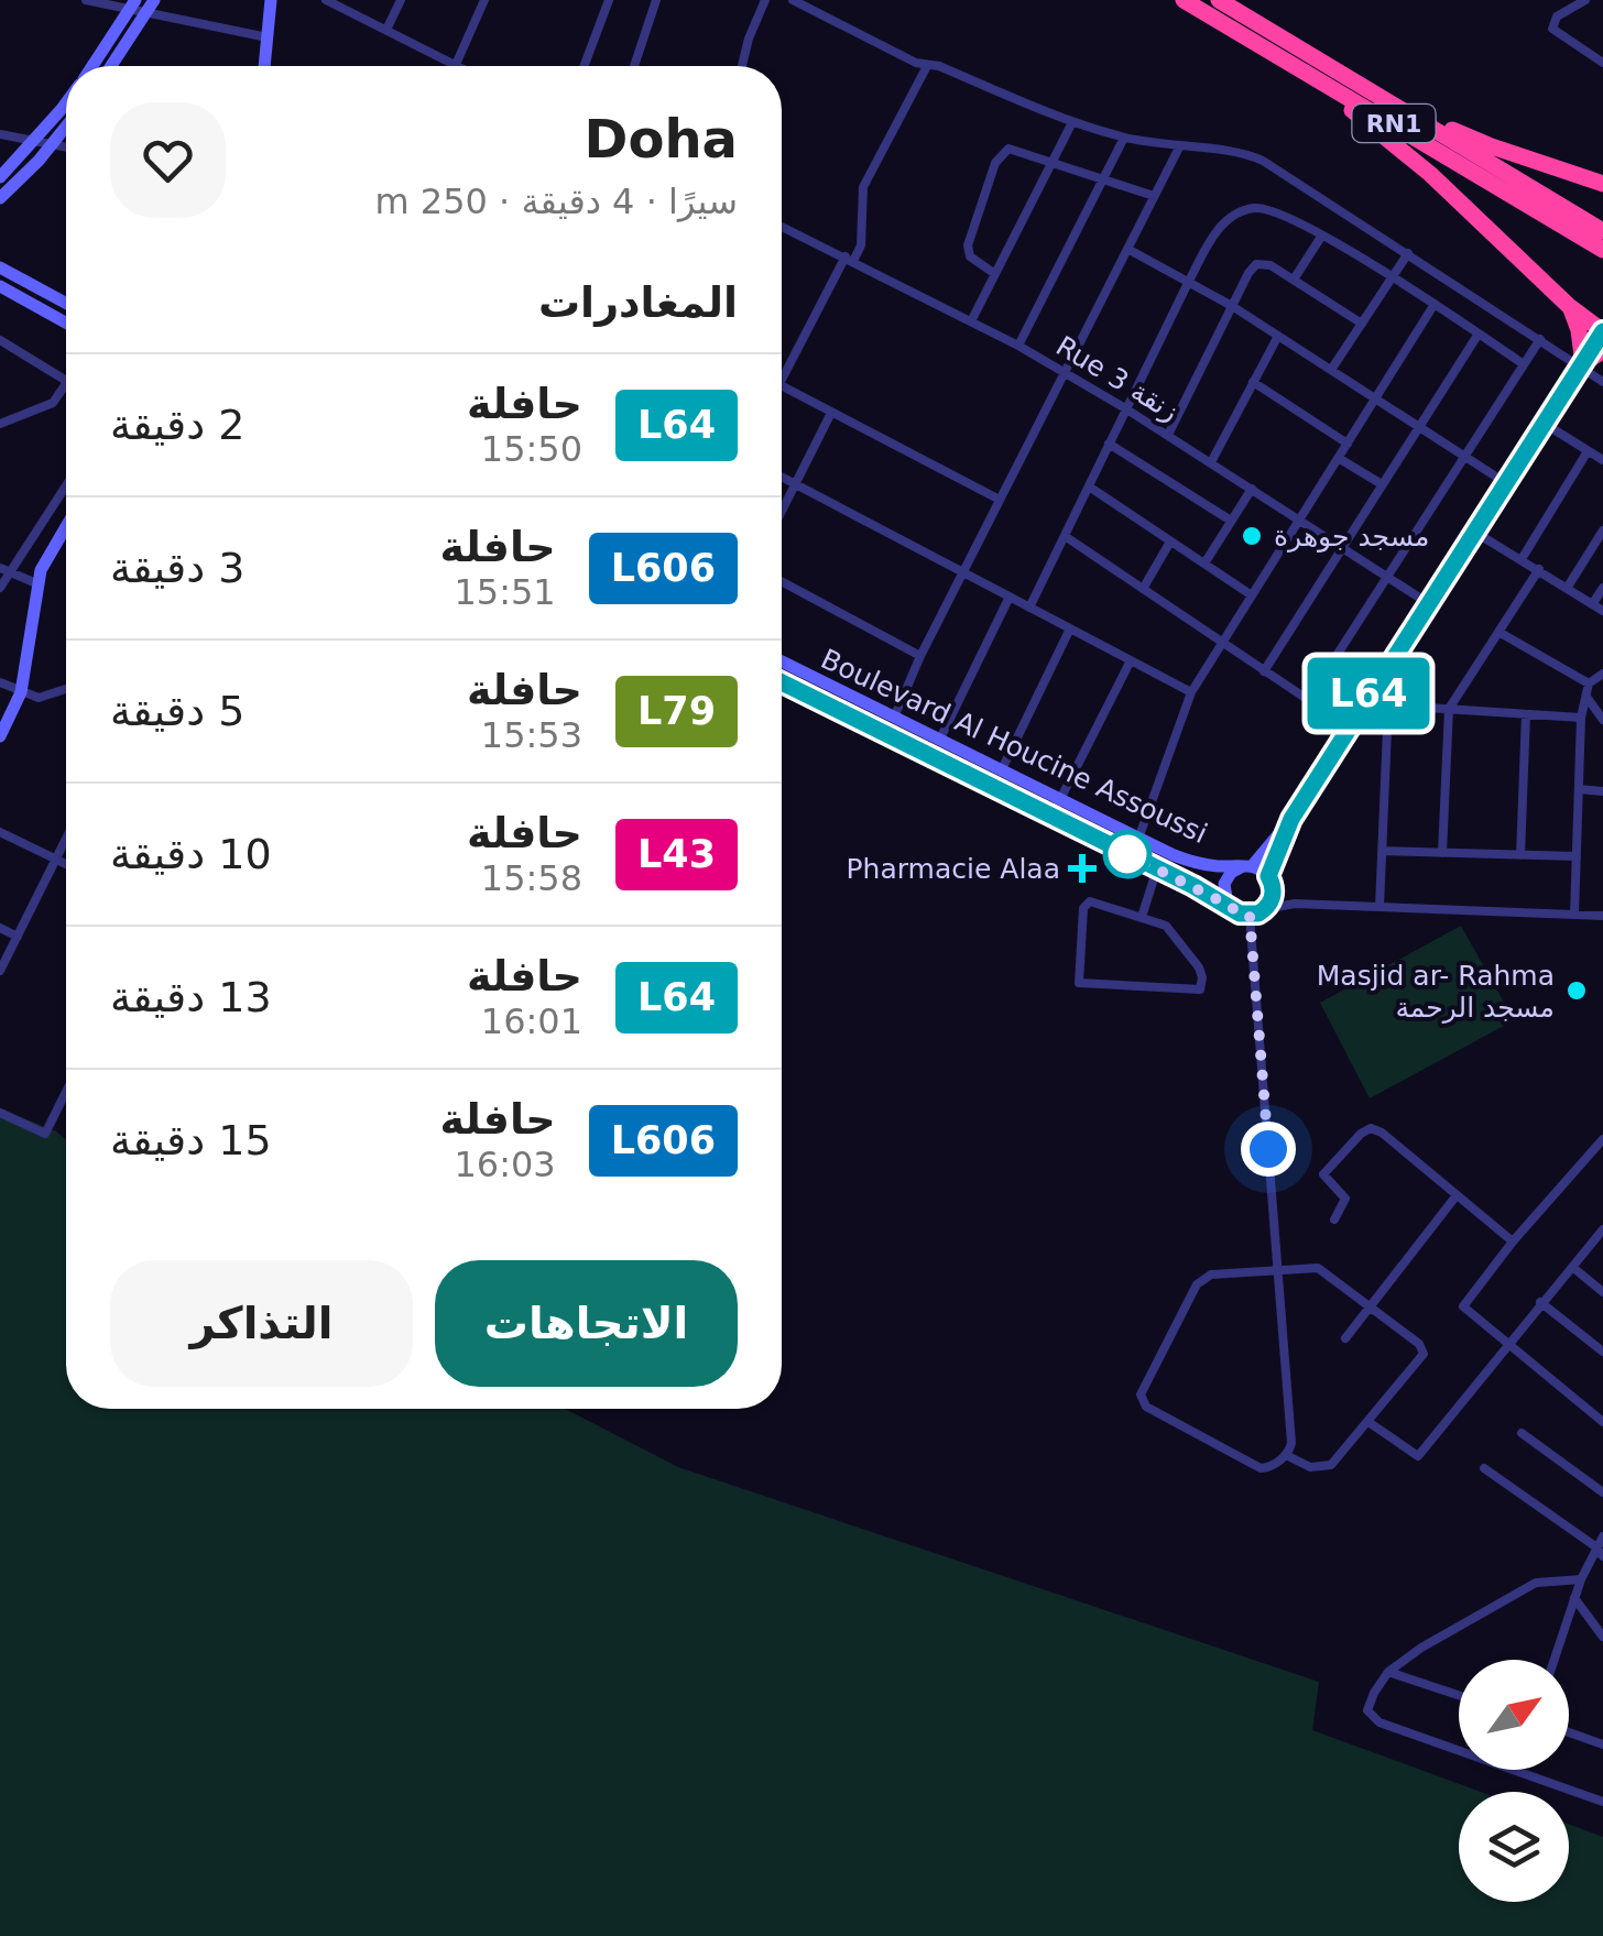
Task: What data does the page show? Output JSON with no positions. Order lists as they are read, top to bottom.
{
  "streets": {
    "highway": ["RN1"],
    "street": ["Rue 3 زنقة", "Boulevard Al Houcine Assoussi"]
  },
  "places": {
    "other": ["مسجد جوهرة", "Masjid ar- Rahma مسجد الرحمة"],
    "health": ["Pharmacie Alaa"]
  },
  "lines": ["bus line L64"],
  "north": "top right",
  "page": {
    "on_map": "L64",
    "heading": [
      ["Doha", "سيرًا · 4 دقيقة · 250 m"],
      "المغادرات"
    ],
    "list": [
      {
        "mark": "L64",
        "name": "حافلة",
        "note": "15:50",
        "value": "2 دقيقة"
      },
      {
        "mark": "L606",
        "name": "حافلة",
        "note": "15:51",
        "value": "3 دقيقة"
      },
      {
        "mark": "L79",
        "name": "حافلة",
        "note": "15:53",
        "value": "5 دقيقة"
      },
      {
        "mark": "L43",
        "name": "حافلة",
        "note": "15:58",
        "value": "10 دقيقة"
      },
      {
        "mark": "L64",
        "name": "حافلة",
        "note": "16:01",
        "value": "13 دقيقة"
      },
      {
        "mark": "L606",
        "name": "حافلة",
        "note": "16:03",
        "value": "15 دقيقة"
      }
    ],
    "buttons": ["الاتجاهات", "التذاكر"]
  }
}
